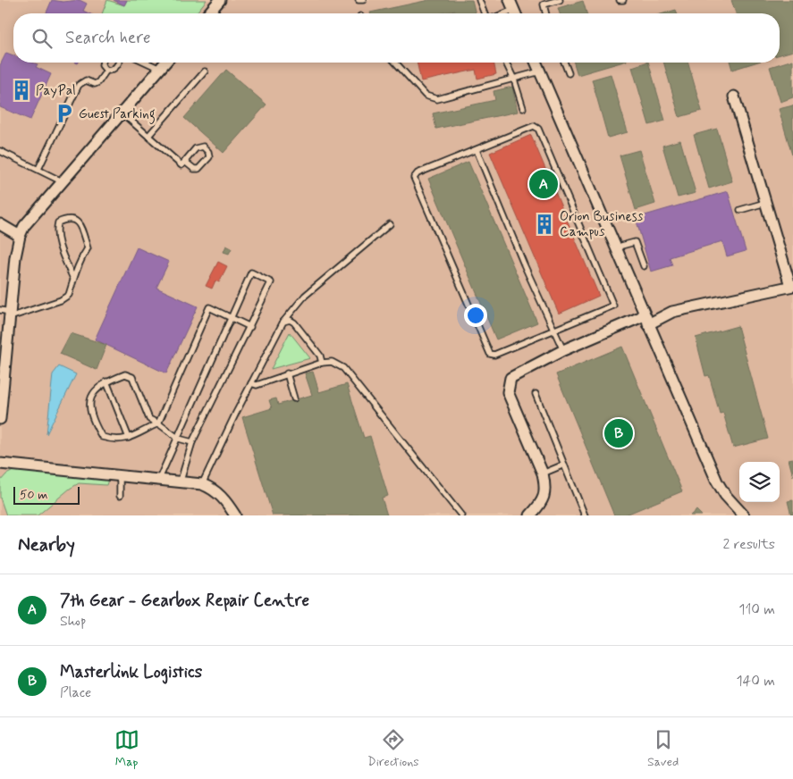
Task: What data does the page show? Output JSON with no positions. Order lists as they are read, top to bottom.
{
  "places": {
    "building": ["PayPal", "Orion Business Campus"],
    "parking": ["Guest Parking"]
  },
  "scale_bar": "50 m",
  "page": {
    "search": "Search here",
    "pins": ["A", "B"],
    "scale": "50 m",
    "heading": ["Nearby", "2 results"],
    "list": [
      {
        "mark": "A",
        "name": "7th Gear - Gearbox Repair Centre",
        "note": "Shop",
        "value": "110 m"
      },
      {
        "mark": "B",
        "name": "Masterlink Logistics",
        "note": "Place",
        "value": "140 m"
      }
    ],
    "nav": ["Map", "Directions", "Saved"]
  }
}
